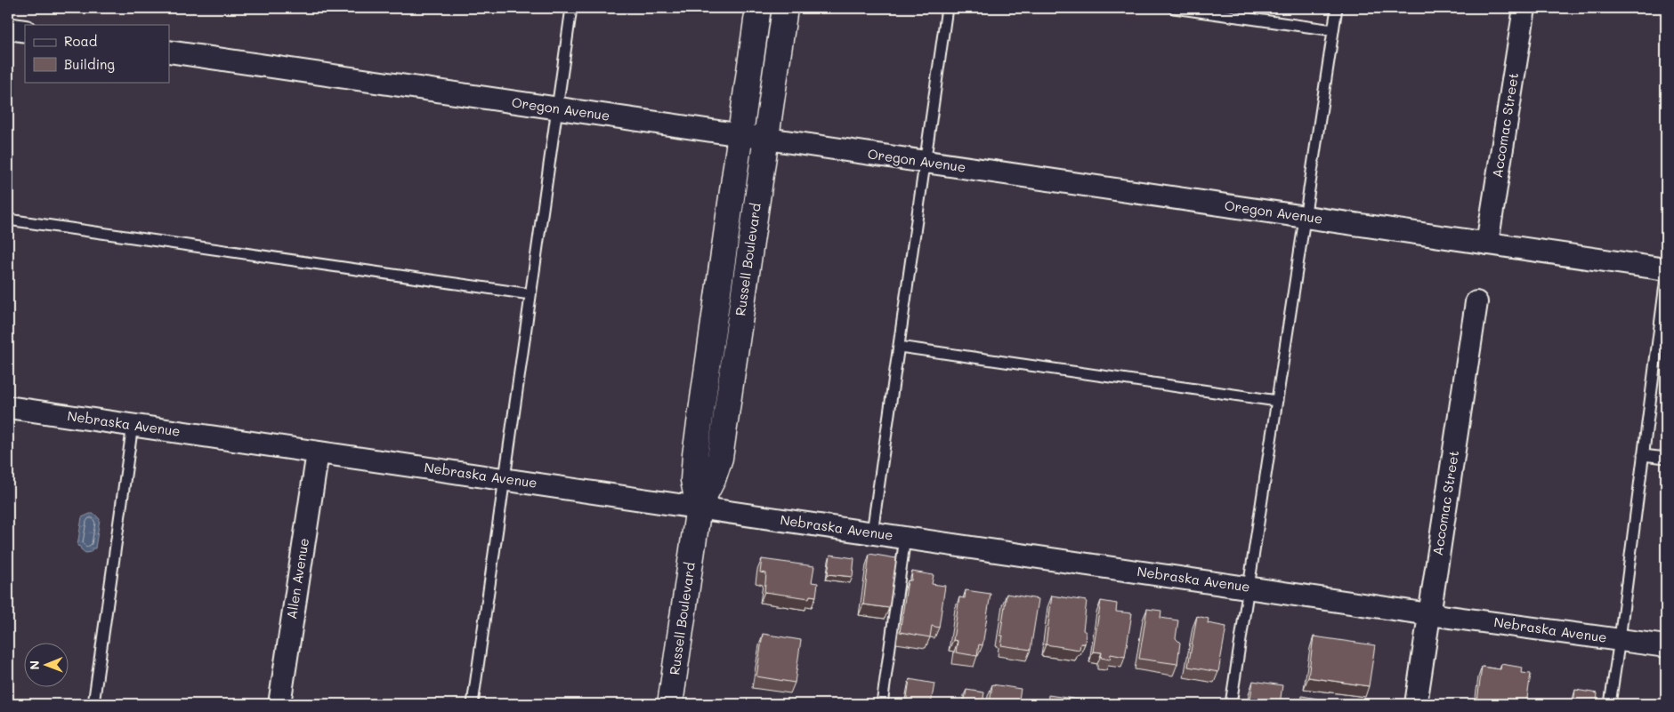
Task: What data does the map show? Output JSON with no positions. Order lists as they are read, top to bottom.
{
  "streets": {
    "main road": ["Russell Boulevard"],
    "street": [
      "Oregon Avenue",
      "Accomac Street",
      "Nebraska Avenue",
      "Allen Avenue"
    ]
  },
  "crossings": [
    ["Oregon Avenue", "Accomac Street"],
    ["Oregon Avenue", "Russell Boulevard"],
    ["Accomac Street", "Nebraska Avenue"],
    ["Russell Boulevard", "Nebraska Avenue"],
    ["Nebraska Avenue", "Allen Avenue"]
  ],
  "legend": ["Road", "Building"],
  "north": "left"
}
